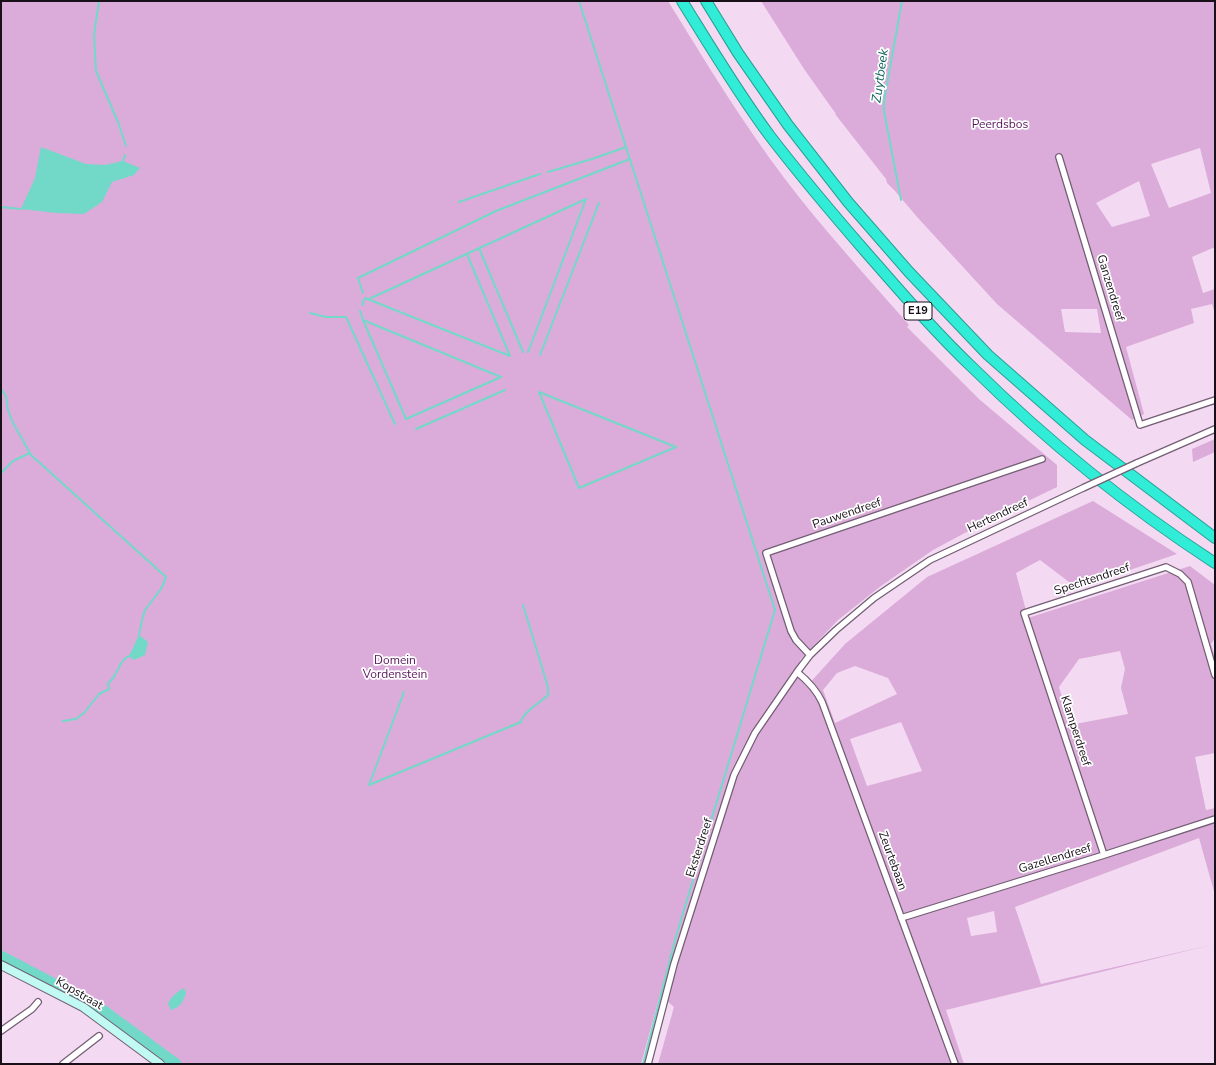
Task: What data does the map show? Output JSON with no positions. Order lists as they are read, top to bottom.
{
  "streets": {
    "highway": ["E19"],
    "main road": ["Kopstraat"],
    "street": [
      "Ganzendreef",
      "Pauwendreef",
      "Hertendreef",
      "Spechtendreef",
      "Klamperdreef",
      "Eksterdreef",
      "Gazellendreef",
      "Zeurtebaan"
    ]
  },
  "crossings": [
    ["Pauwendreef", "Hertendreef"],
    ["Pauwendreef", "Eksterdreef"],
    ["Hertendreef", "Eksterdreef"],
    ["Spechtendreef", "Klamperdreef"],
    ["Klamperdreef", "Gazellendreef"],
    ["Eksterdreef", "Zeurtebaan"],
    ["Gazellendreef", "Zeurtebaan"]
  ],
  "water": ["Zuytbeek"],
  "parks": ["Peerdsbos", "Domein Vordenstein"]
}
